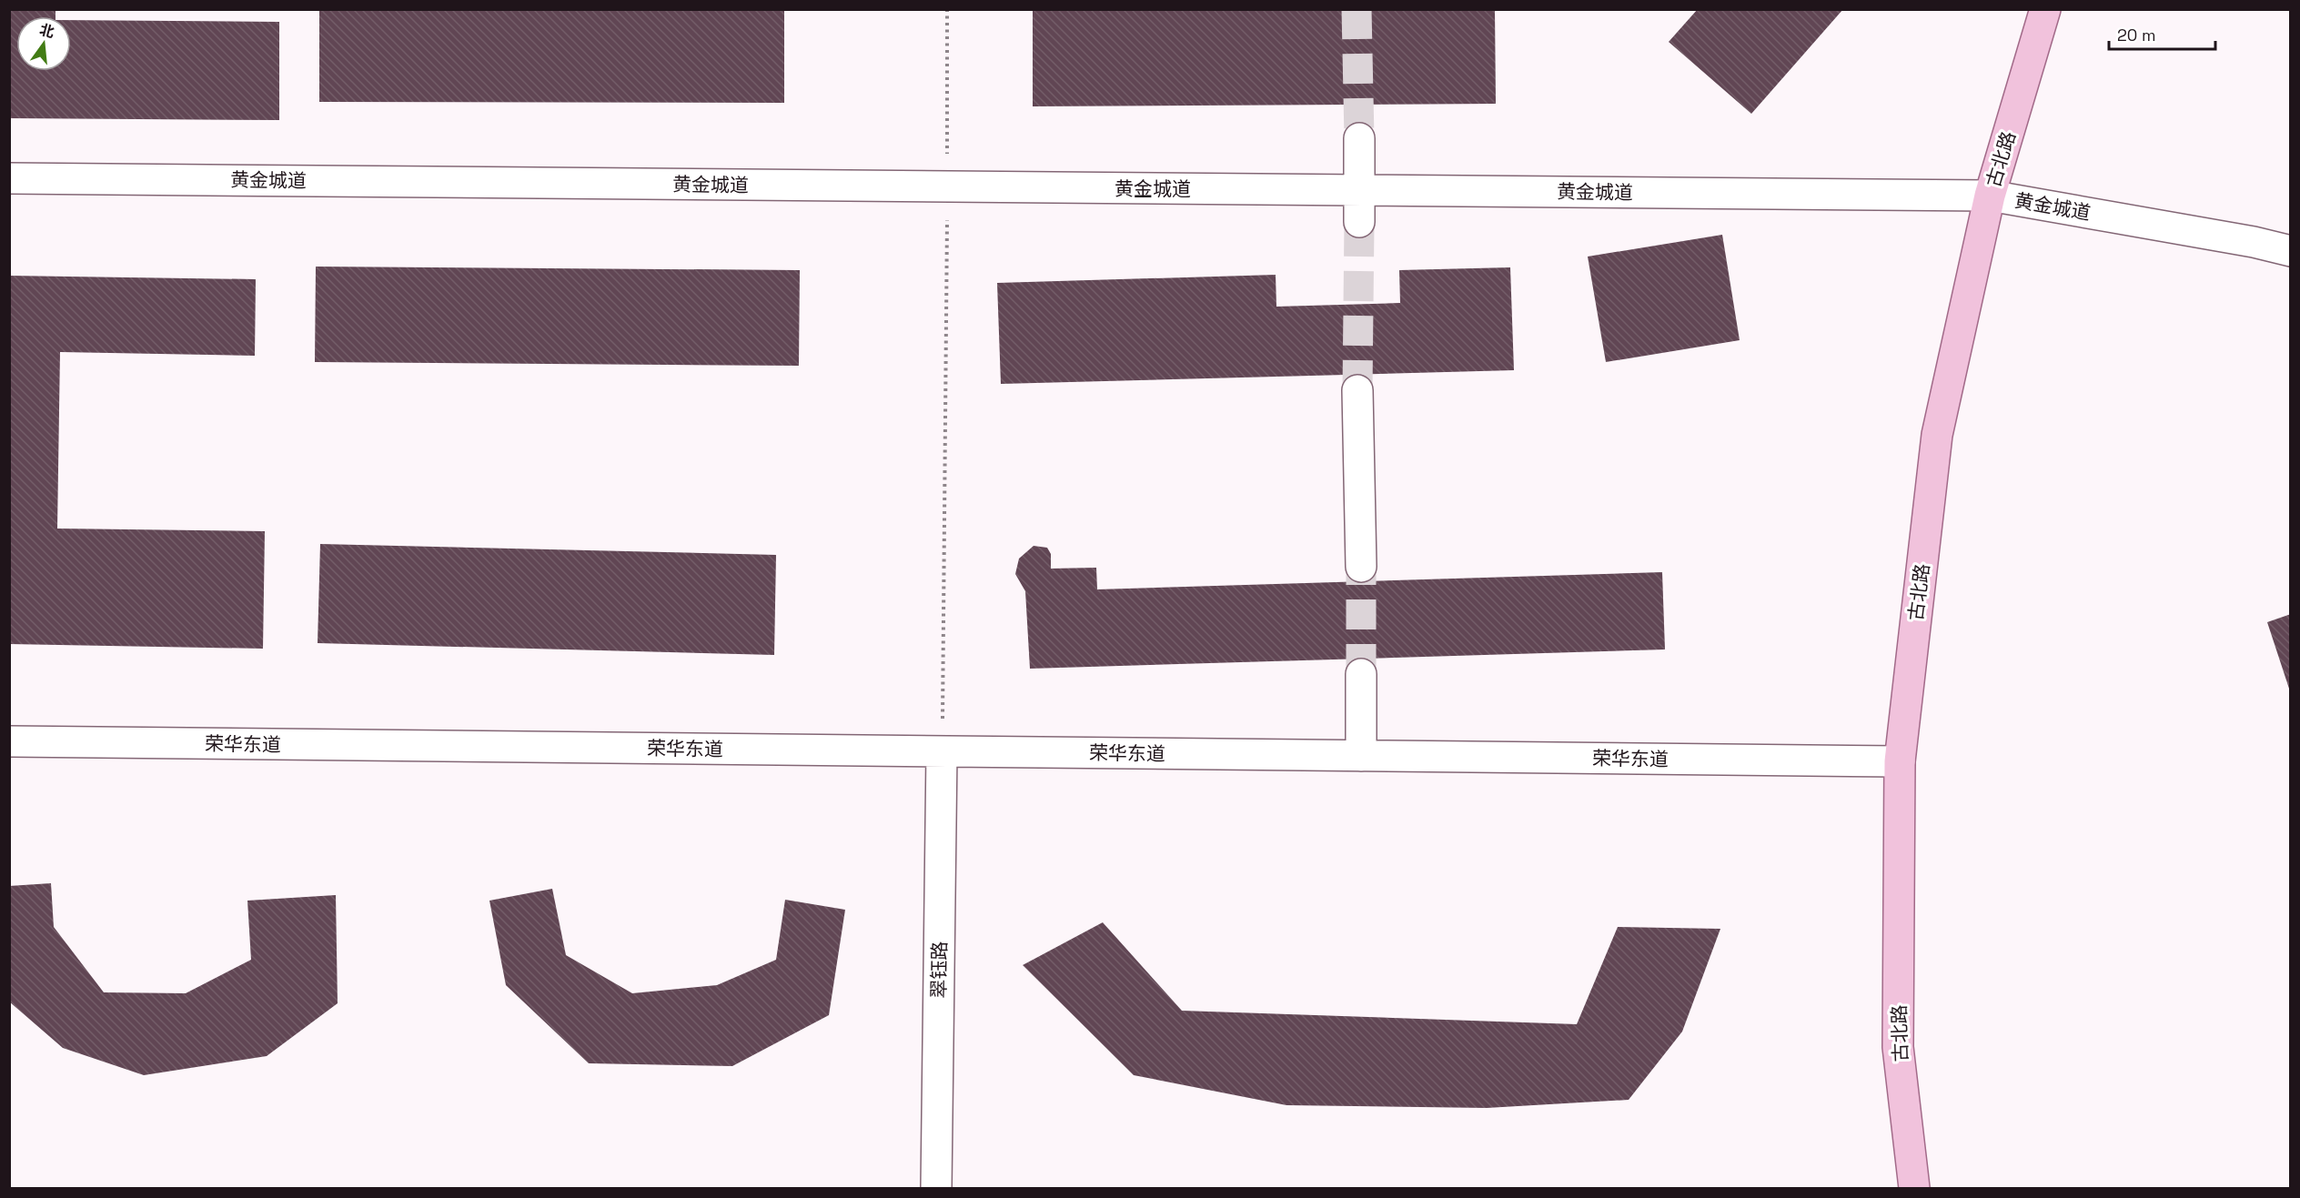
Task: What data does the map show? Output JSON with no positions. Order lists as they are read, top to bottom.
{
  "streets": {
    "main road": ["古北路"],
    "street": ["黄金城道", "荣华东道", "翠钰路"]
  },
  "crossings": [
    ["古北路", "黄金城道"],
    ["古北路", "荣华东道"],
    ["荣华东道", "翠钰路"]
  ],
  "scale_bar": "20 m",
  "north": "top"
}
